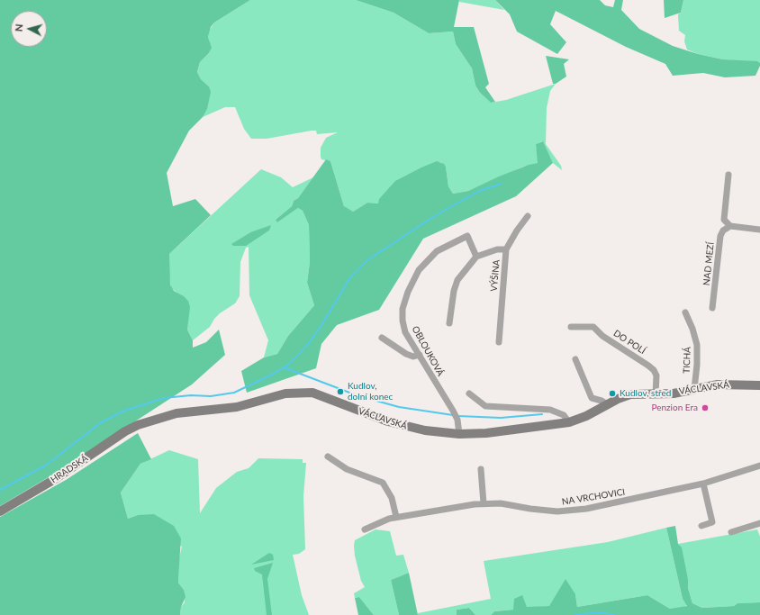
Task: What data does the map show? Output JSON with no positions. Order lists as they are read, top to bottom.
{
  "streets": {
    "street": [
      "NAD MEZÍ",
      "VÝŠINA",
      "DO POLÍ",
      "OBLOUKOVÁ",
      "TICHÁ",
      "VÁCLAVSKÁ",
      "HRADSKÁ",
      "NA VRCHOVICI"
    ]
  },
  "crossings": [
    ["DO POLÍ", "VÁCLAVSKÁ"],
    ["OBLOUKOVÁ", "VÁCLAVSKÁ"],
    ["TICHÁ", "VÁCLAVSKÁ"],
    ["VÁCLAVSKÁ", "HRADSKÁ"]
  ],
  "places": ["Kudlov, dolní konec", "Kudlov, střed", "Penzion Era"],
  "north": "left"
}
